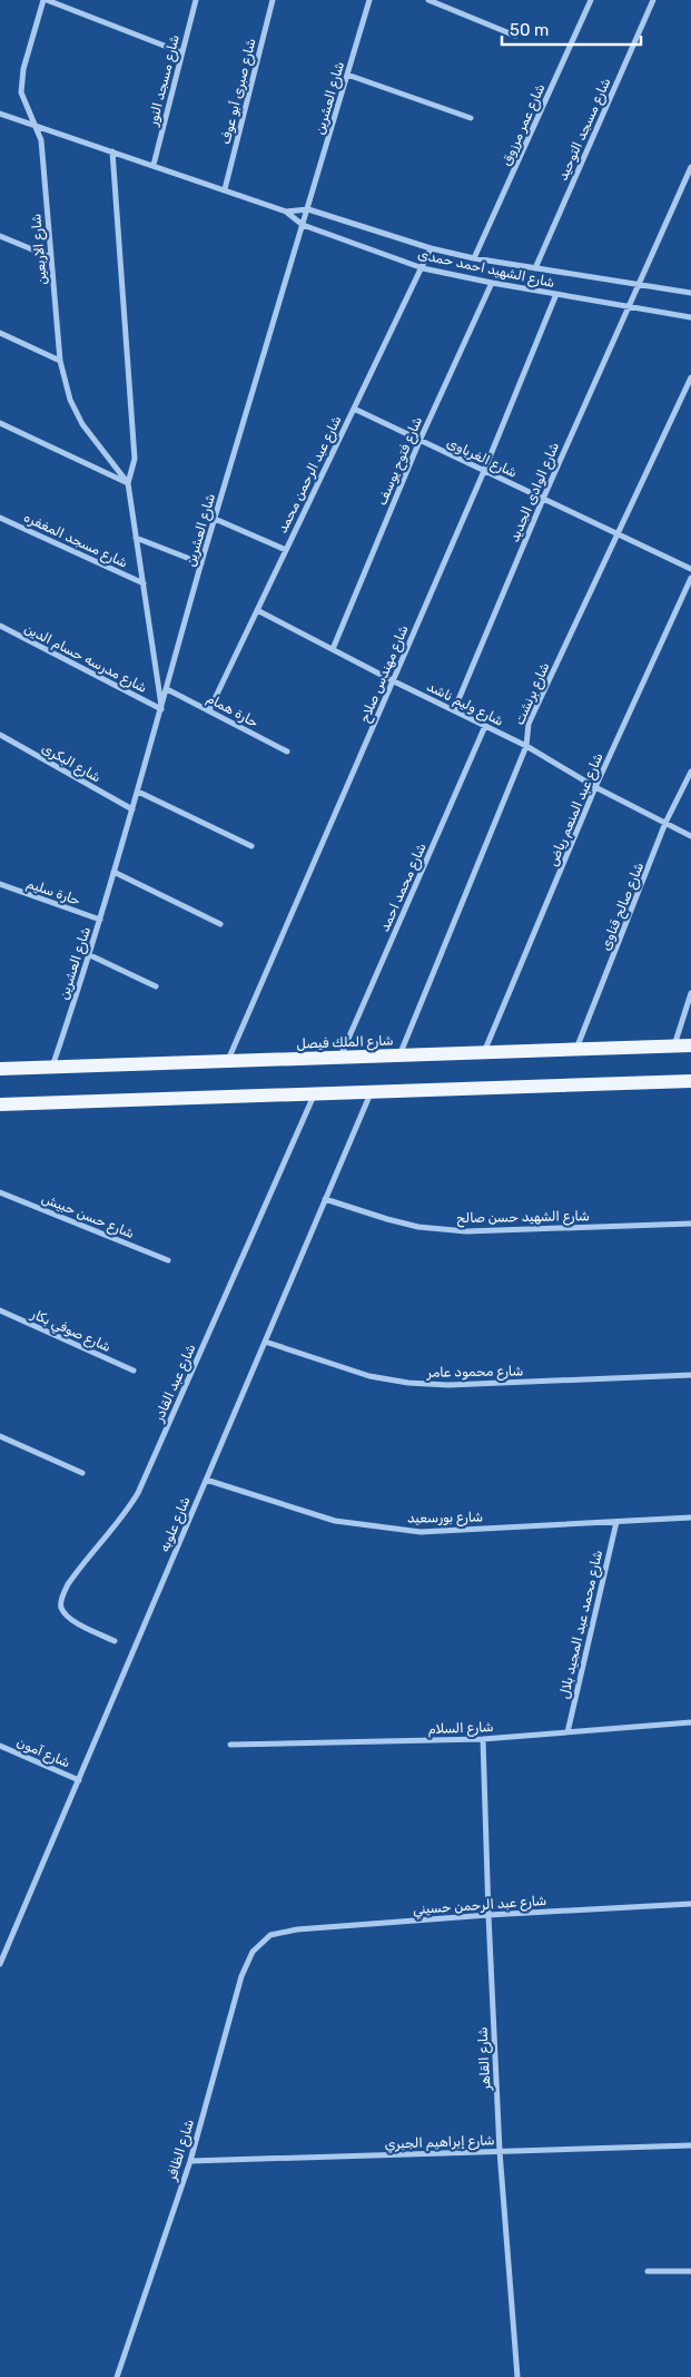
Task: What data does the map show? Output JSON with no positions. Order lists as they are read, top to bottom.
{
  "streets": {
    "main road": ["شارع الملك فيصل"],
    "street": [
      "شارع مسجد النور",
      "شارع صبرى أبو عوف",
      "شارع العشرين",
      "شارع عمر مرزوق",
      "شارع مسجد التوحيد",
      "شارع الاربعين",
      "شارع الشهيد احمد حمدى",
      "شارع الغرباوى",
      "شارع فتوح يوسف",
      "شارع عبد الرحمن محمد",
      "شارع الوادى الجديد",
      "شارع مسجد المغفره",
      "شارع مدرسه حسام الدين",
      "شارع مهندس صلاح",
      "شارع برنشت",
      "شارع وليم ناشد",
      "حارة همام",
      "شارع البكرى",
      "شارع عبد المنعم رياض",
      "شارع محمد احمد",
      "حارة سليم",
      "شارع صالح قناوى",
      "شارع حسن حبيش",
      "شارع الشهيد حسن صالح",
      "شارع صوفي بكار",
      "شارع محمود عامر",
      "شارع عبد القادر",
      "شارع بورسعيد",
      "شارع علوبه",
      "شارع محمد عبد المجيد بلال",
      "شارع السلام",
      "شارع آمون",
      "شارع عبد الرحمن حسيني",
      "شارع القاهر",
      "شارع إبراهيم الجبري",
      "شارع الظافر"
    ]
  },
  "crossings": [
    ["شارع مسجد النور", "شارع الشهيد احمد حمدى"],
    ["شارع صبرى أبو عوف", "شارع الشهيد احمد حمدى"],
    ["شارع العشرين", "شارع الاربعين"],
    ["شارع العشرين", "شارع الشهيد احمد حمدى"],
    ["شارع العشرين", "شارع مدرسه حسام الدين"],
    ["شارع العشرين", "حارة همام"],
    ["شارع العشرين", "شارع البكرى"],
    ["شارع العشرين", "حارة سليم"],
    ["شارع العشرين", "شارع الملك فيصل"],
    ["شارع عمر مرزوق", "شارع الشهيد احمد حمدى"],
    ["شارع مسجد التوحيد", "شارع الشهيد احمد حمدى"],
    ["شارع الاربعين", "شارع الشهيد احمد حمدى"],
    ["شارع الاربعين", "شارع مسجد المغفره"],
    ["شارع الاربعين", "شارع مدرسه حسام الدين"],
    ["شارع الشهيد احمد حمدى", "شارع فتوح يوسف"],
    ["شارع الشهيد احمد حمدى", "شارع عبد الرحمن محمد"],
    ["شارع الشهيد احمد حمدى", "شارع الوادى الجديد"],
    ["شارع الشهيد احمد حمدى", "شارع مهندس صلاح"],
    ["شارع الغرباوى", "شارع فتوح يوسف"],
    ["شارع الغرباوى", "شارع عبد الرحمن محمد"],
    ["شارع الغرباوى", "شارع الوادى الجديد"],
    ["شارع الغرباوى", "شارع مهندس صلاح"],
    ["شارع الغرباوى", "شارع برنشت"],
    ["شارع فتوح يوسف", "شارع وليم ناشد"],
    ["شارع عبد الرحمن محمد", "شارع وليم ناشد"],
    ["شارع عبد الرحمن محمد", "حارة همام"],
    ["شارع الوادى الجديد", "شارع وليم ناشد"],
    ["شارع مهندس صلاح", "شارع وليم ناشد"],
    ["شارع مهندس صلاح", "شارع الملك فيصل"],
    ["شارع برنشت", "شارع وليم ناشد"],
    ["شارع برنشت", "شارع الملك فيصل"],
    ["شارع وليم ناشد", "شارع عبد المنعم رياض"],
    ["شارع وليم ناشد", "شارع محمد احمد"],
    ["شارع وليم ناشد", "شارع صالح قناوى"],
    ["شارع عبد المنعم رياض", "شارع الملك فيصل"],
    ["شارع محمد احمد", "شارع الملك فيصل"],
    ["شارع صالح قناوى", "شارع الملك فيصل"],
    ["شارع الشهيد حسن صالح", "شارع علوبه"],
    ["شارع محمود عامر", "شارع علوبه"],
    ["شارع بورسعيد", "شارع علوبه"],
    ["شارع بورسعيد", "شارع محمد عبد المجيد بلال"],
    ["شارع علوبه", "شارع آمون"],
    ["شارع محمد عبد المجيد بلال", "شارع السلام"],
    ["شارع السلام", "شارع القاهر"],
    ["شارع عبد الرحمن حسيني", "شارع القاهر"],
    ["شارع عبد الرحمن حسيني", "شارع الظافر"],
    ["شارع القاهر", "شارع إبراهيم الجبري"],
    ["شارع إبراهيم الجبري", "شارع الظافر"]
  ],
  "scale_bar": "50 m"
}
